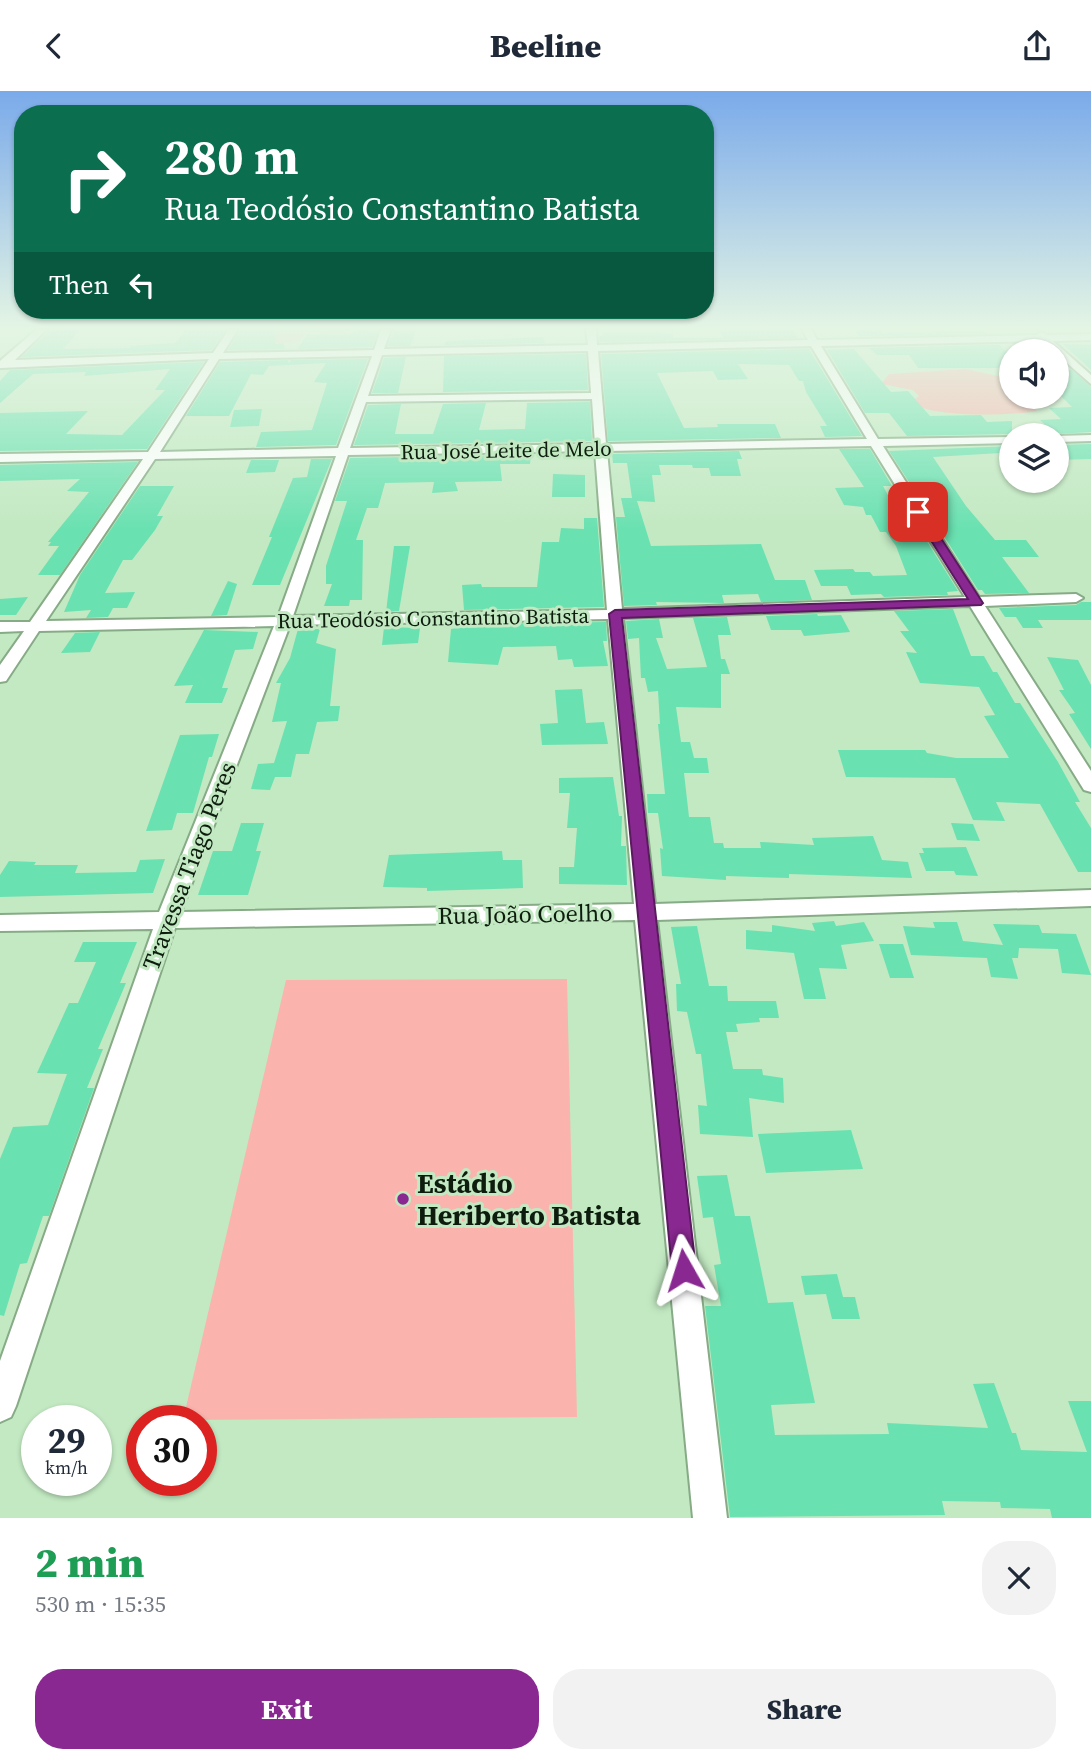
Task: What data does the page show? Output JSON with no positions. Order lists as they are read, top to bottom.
{
  "streets": {
    "street": [
      "Rua José Leite de Melo",
      "Rua Teodósio Constantino Batista",
      "Travessa Tiago Peres",
      "Rua João Coelho"
    ]
  },
  "crossings": [
    ["Rua José Leite de Melo", "Travessa Tiago Peres"],
    ["Rua Teodósio Constantino Batista", "Travessa Tiago Peres"],
    ["Travessa Tiago Peres", "Rua João Coelho"]
  ],
  "places": ["Estádio Heriberto Batista"],
  "page": {
    "header": "Beeline",
    "turn": ["280 m", "Rua Teodósio Constantino Batista"],
    "then": "Then",
    "speed": "29 km/h",
    "limit": "30",
    "heading": ["2 min", "530 m · 15:35"],
    "buttons": ["Exit", "Share"]
  }
}
